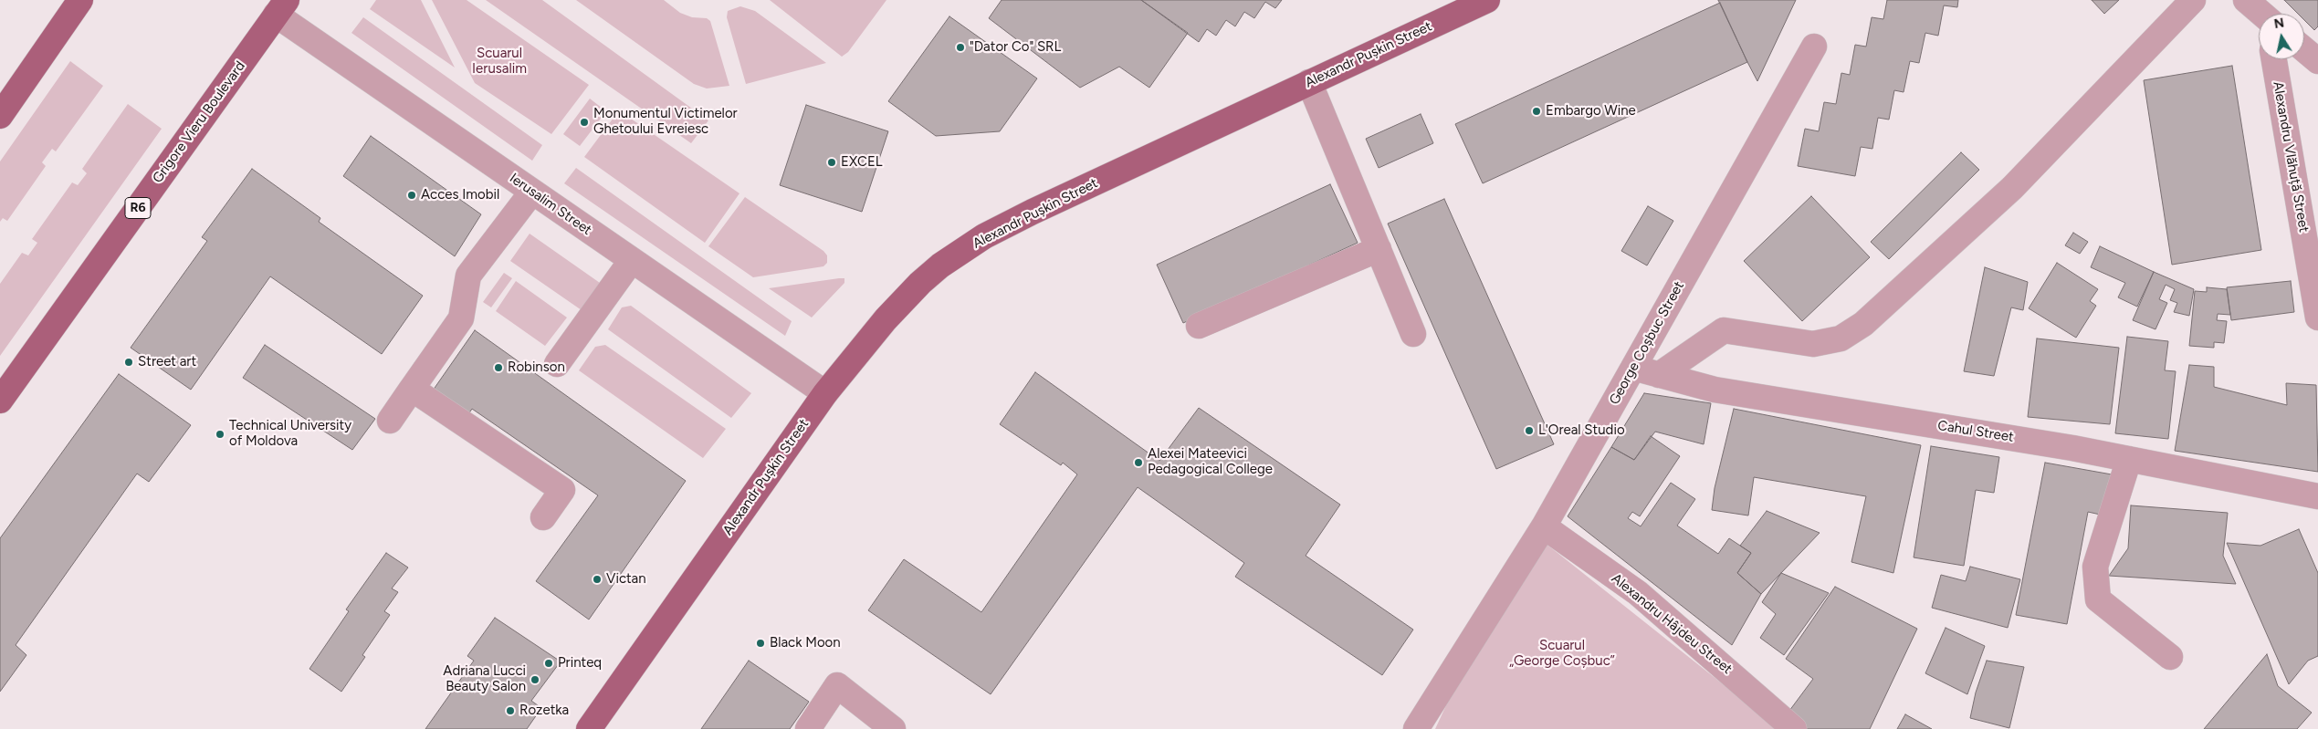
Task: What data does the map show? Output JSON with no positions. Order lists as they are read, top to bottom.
{
  "streets": {
    "main road": ["Alexandr Pușkin Street", "Grigore Vieru Boulevard", "R6"],
    "street": [
      "Alexandru Vlăhuță Street",
      "Ierusalim Street",
      "George Coșbuc Street",
      "Cahul Street",
      "Alexandru Hâjdeu Street"
    ]
  },
  "crossings": [
    ["Alexandr Pușkin Street", "Ierusalim Street"],
    ["Grigore Vieru Boulevard", "Ierusalim Street"],
    ["George Coșbuc Street", "Cahul Street"],
    ["George Coșbuc Street", "Alexandru Hâjdeu Street"]
  ],
  "parks": ["Scuarul Ierusalim", "Scuarul „George Coșbuc”"],
  "places": [
    "\"Dator Co\" SRL",
    "Embargo Wine",
    "Monumentul Victimelor Ghetoului Evreiesc",
    "EXCEL",
    "Acces Imobil",
    "Street art",
    "Robinson",
    "L'Oreal Studio",
    "Technical University of Moldova",
    "Alexei Mateevici Pedagogical College",
    "Victan",
    "Black Moon",
    "Printeq",
    "Adriana Lucci Beauty Salon",
    "Rozetka"
  ],
  "north": "top"
}
